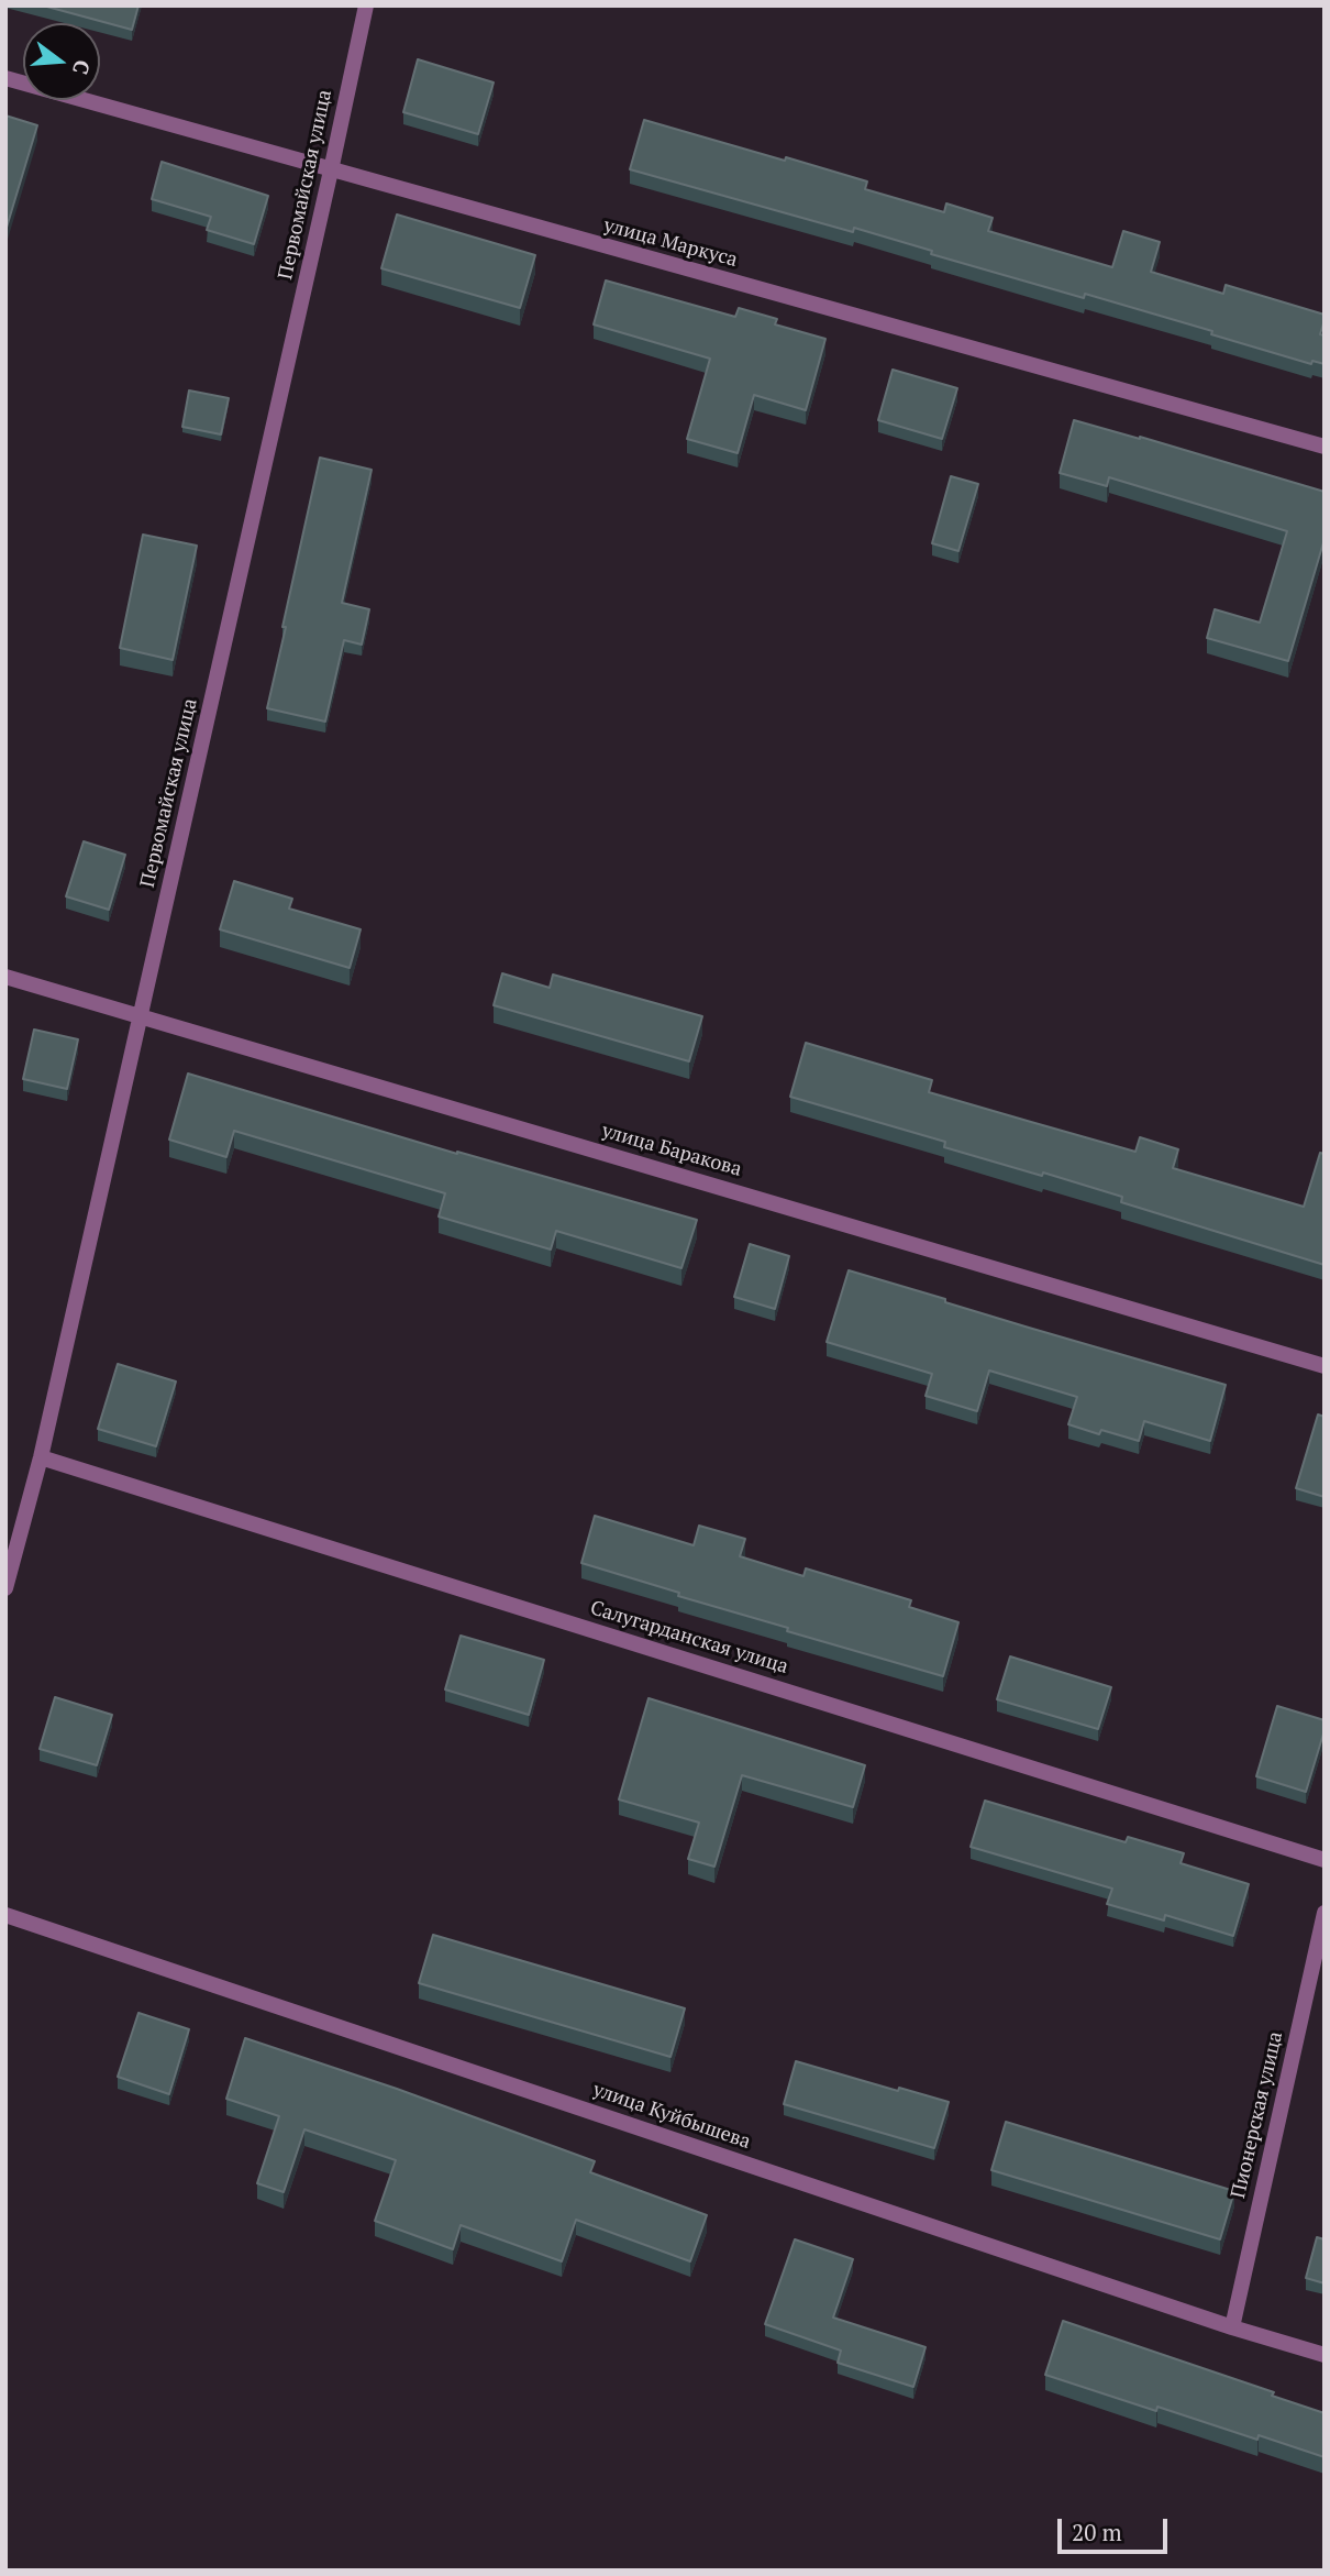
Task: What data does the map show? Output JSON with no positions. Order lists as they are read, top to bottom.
{
  "streets": {
    "street": [
      "Первомайская улица",
      "улица Маркуса",
      "улица Баракова",
      "Салугарданская улица",
      "Пионерская улица",
      "улица Куйбышева"
    ]
  },
  "crossings": [
    ["Первомайская улица", "улица Маркуса"],
    ["Первомайская улица", "улица Баракова"],
    ["Первомайская улица", "Салугарданская улица"],
    ["Пионерская улица", "улица Куйбышева"]
  ],
  "scale_bar": "20 m",
  "north": "right"
}
